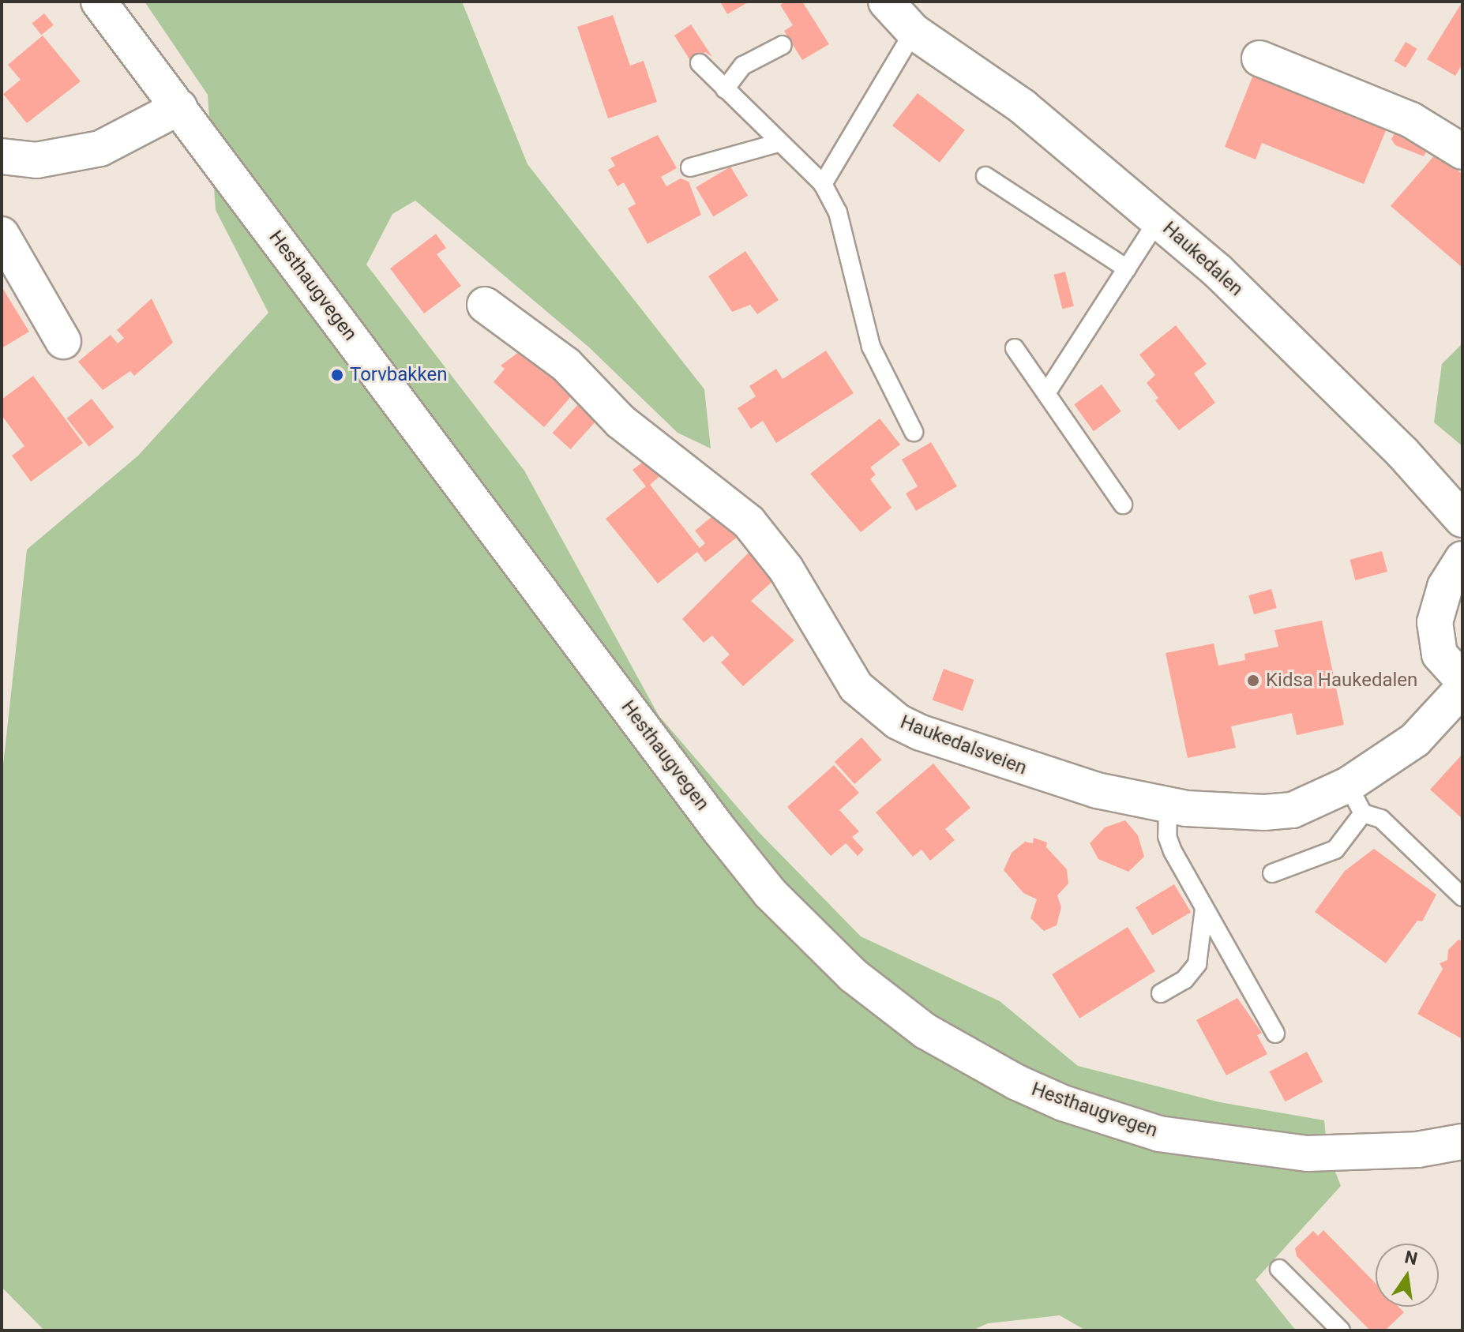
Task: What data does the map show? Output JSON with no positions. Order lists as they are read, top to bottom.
{
  "streets": {
    "street": ["Haukedalen", "Hesthaugvegen", "Haukedalsveien"]
  },
  "places": ["Torvbakken", "Kidsa Haukedalen"],
  "north": "top"
}
